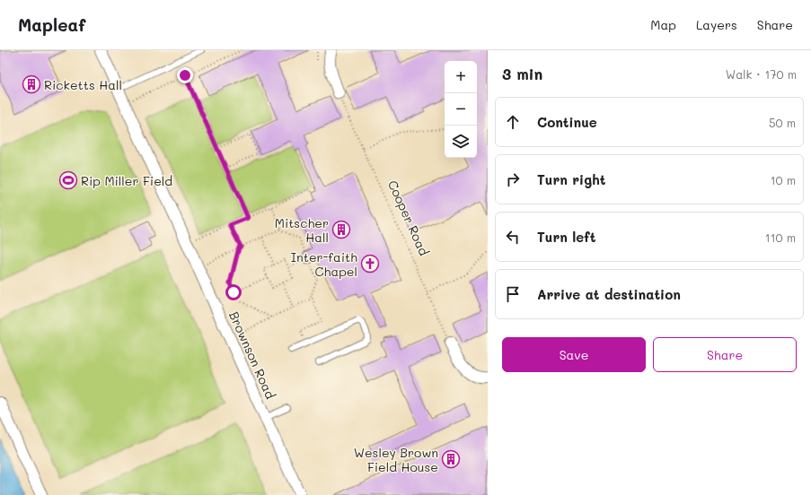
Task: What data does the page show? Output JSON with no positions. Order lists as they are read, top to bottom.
{
  "streets": {
    "street": ["Brownson Road"],
    "path": ["Cooper Road"]
  },
  "places": {
    "building": ["Ricketts Hall", "Mitscher Hall", "Wesley Brown Field House"],
    "sports": ["Rip Miller Field"],
    "church": ["Inter-faith Chapel"]
  },
  "page": {
    "header": "Mapleaf",
    "nav": ["Map", "Layers", "Share"],
    "heading": ["3 min", "Walk · 170 m"],
    "map_buttons": ["+", "−"],
    "list": [
      ["Continue", "50 m"],
      ["Turn right", "10 m"],
      ["Turn left", "110 m"],
      "Arrive at destination"
    ],
    "buttons": ["Save", "Share"]
  }
}
